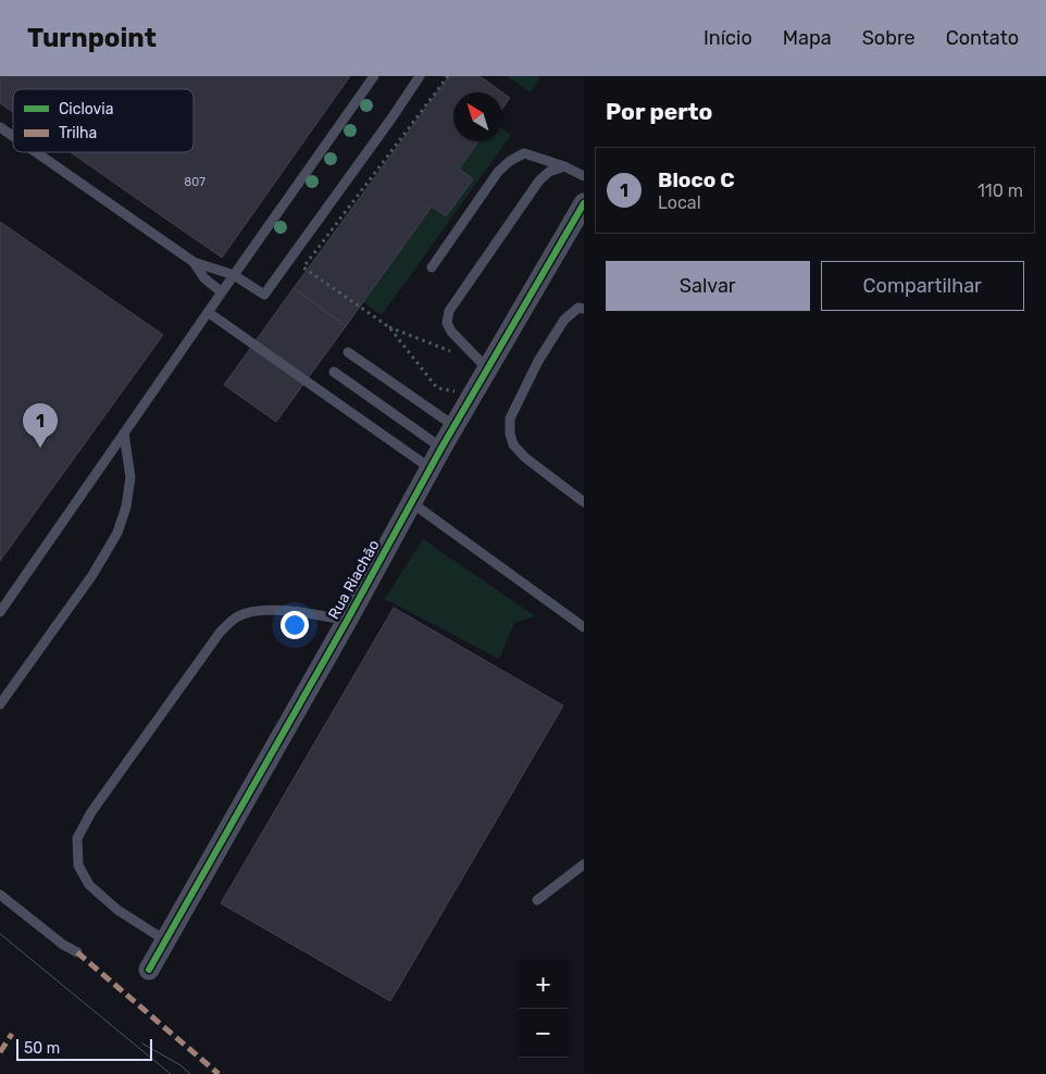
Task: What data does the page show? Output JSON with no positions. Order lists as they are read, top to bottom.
{
  "streets": {
    "street": ["Rua Riachão"]
  },
  "house_numbers": ["807"],
  "legend": ["Ciclovia", "Trilha"],
  "scale_bar": "50 m",
  "north": "top left",
  "page": {
    "header": "Turnpoint",
    "nav": [
      "Início",
      "Mapa",
      "Sobre",
      "Contato"
    ],
    "heading": "Por perto",
    "list": [
      {
        "mark": "1",
        "name": "Bloco C",
        "note": "Local",
        "value": "110 m"
      }
    ],
    "buttons": ["Salvar", "Compartilhar"],
    "pins": "1",
    "map_buttons": ["+", "−"],
    "scale": "50 m"
  }
}
